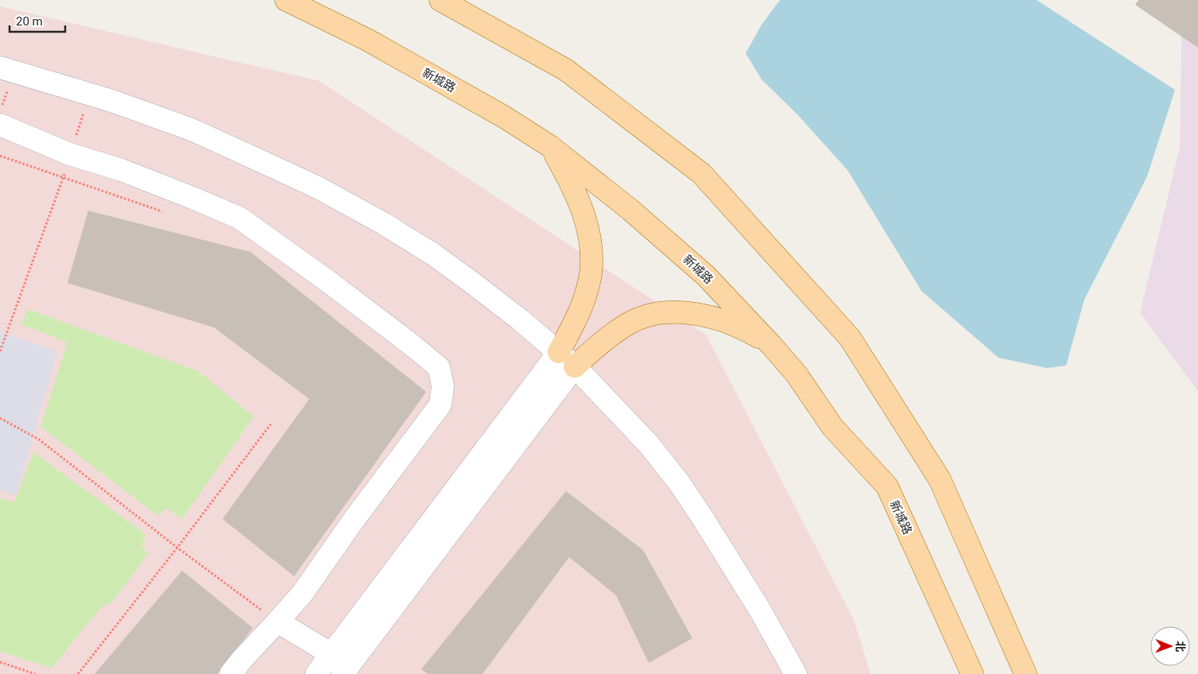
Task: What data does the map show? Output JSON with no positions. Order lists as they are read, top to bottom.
{
  "streets": {
    "main road": ["新城路"]
  },
  "scale_bar": "20 m",
  "north": "right"
}
